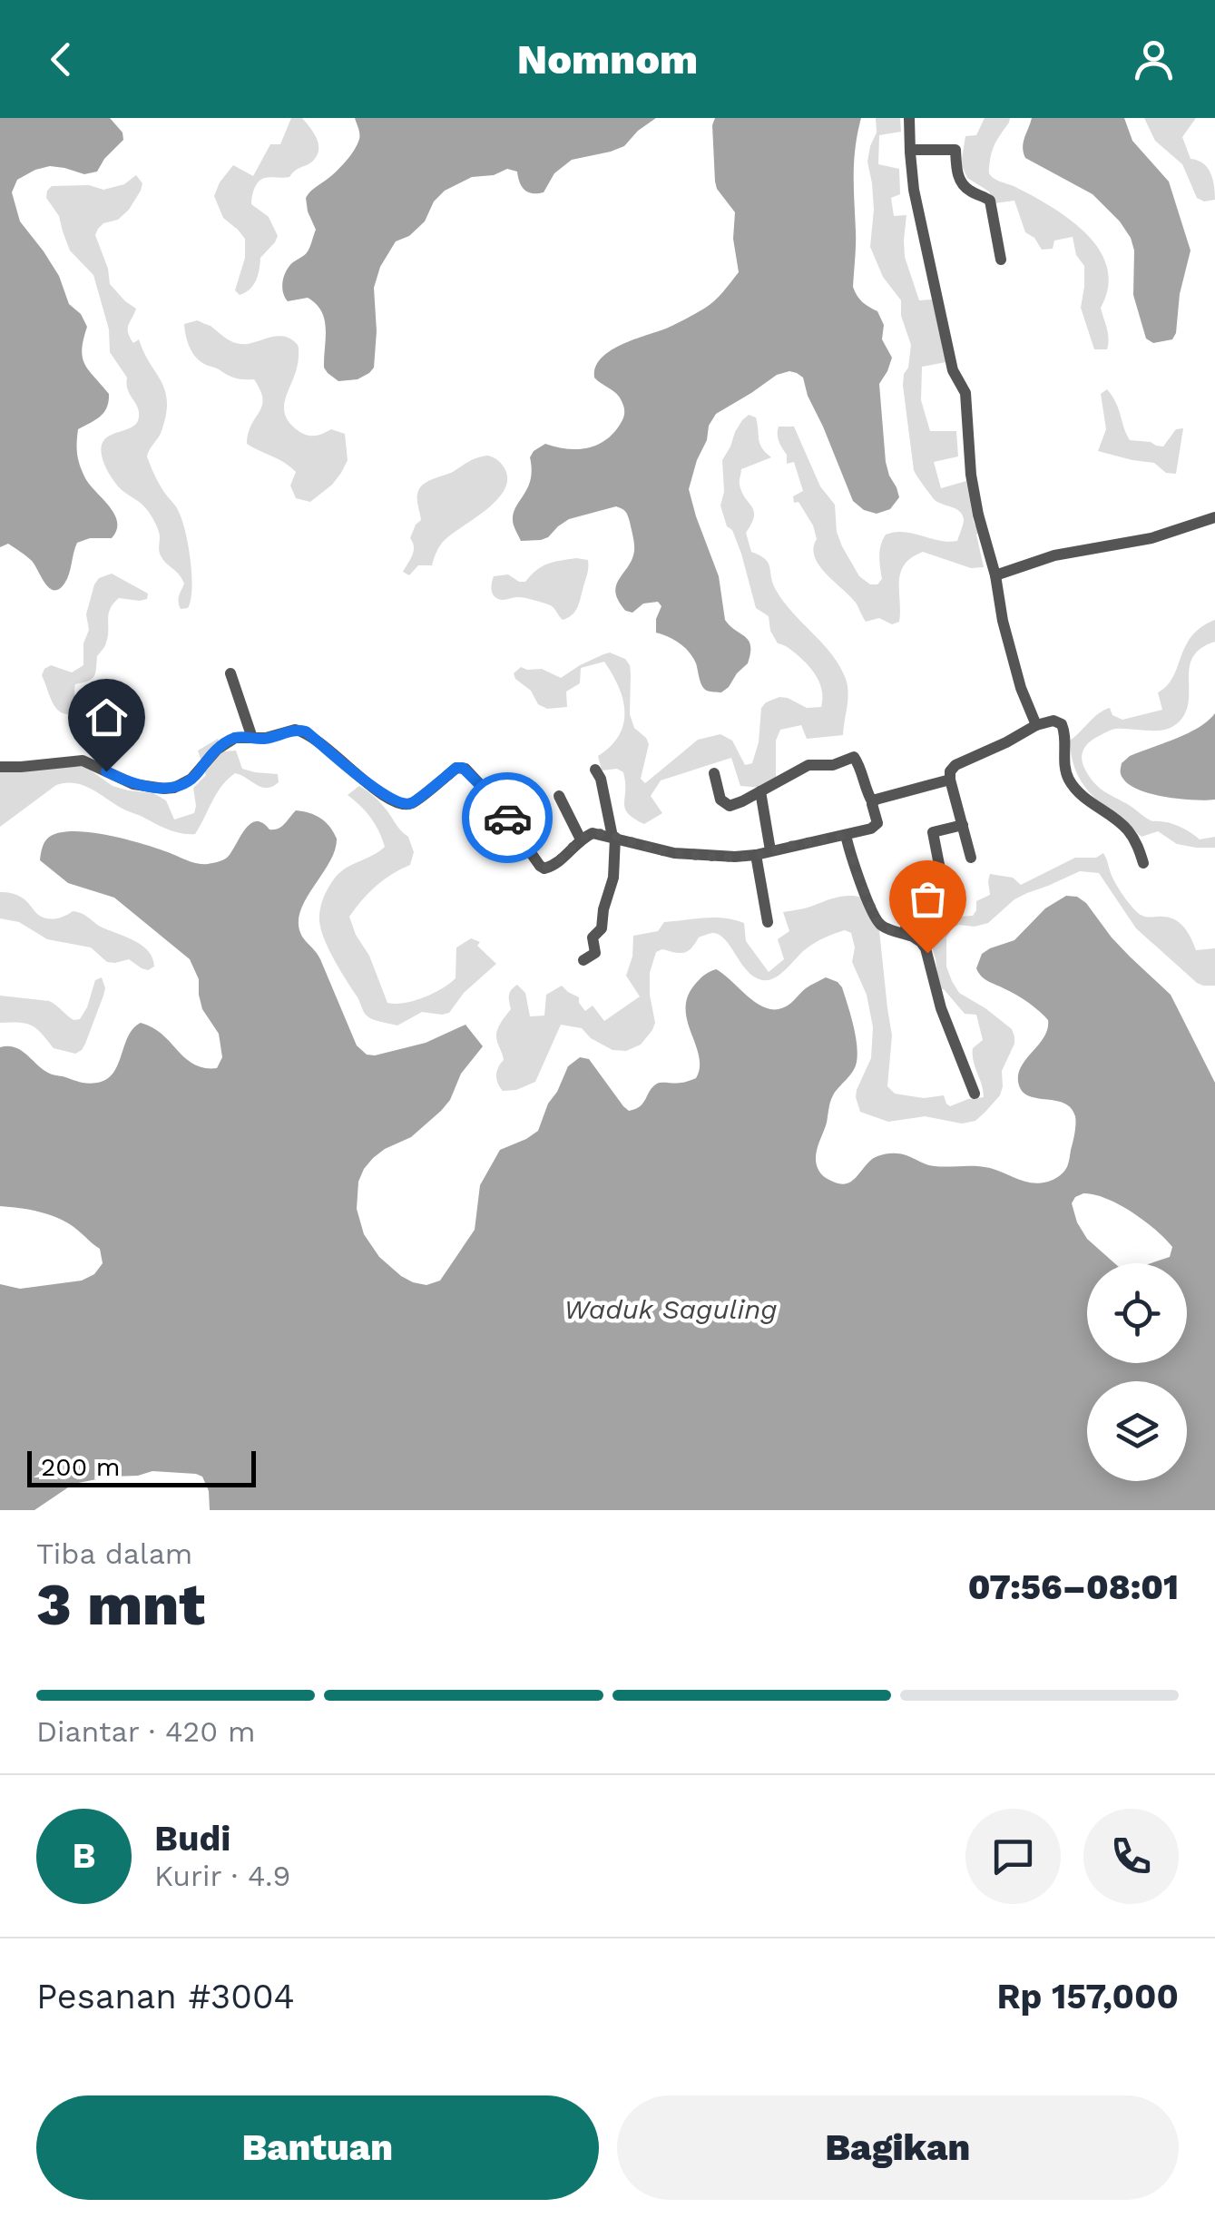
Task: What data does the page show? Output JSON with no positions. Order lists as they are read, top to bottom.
{
  "water": ["Waduk Saguling"],
  "scale_bar": "200 m",
  "page": {
    "header": "Nomnom",
    "scale": "200 m",
    "heading": ["3 mnt", "Tiba dalam", "07:56–08:01"],
    "panel": [
      "Budi",
      "Kurir · 4.9",
      "Pesanan #3004",
      "Rp 157,000"
    ],
    "bar": "Diantar · 420 m",
    "round": "B",
    "buttons": ["Bantuan", "Bagikan"]
  }
}
